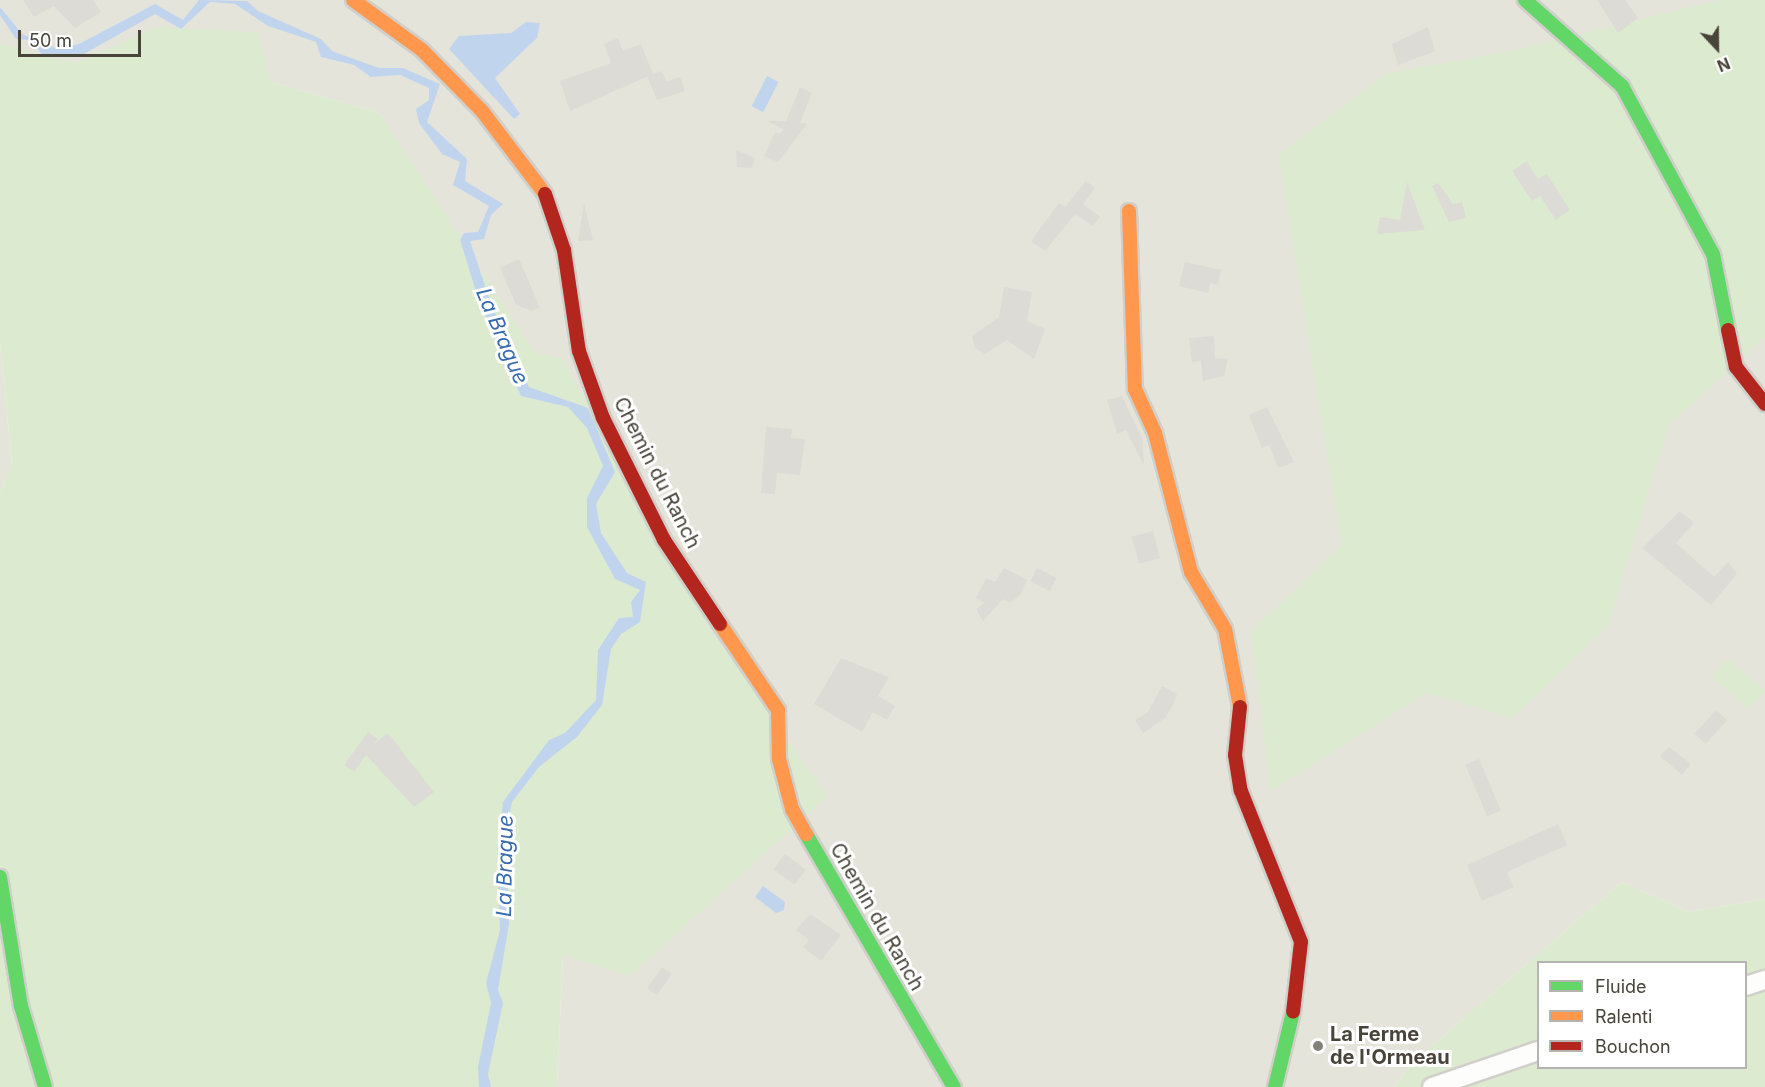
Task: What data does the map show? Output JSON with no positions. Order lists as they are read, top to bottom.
{
  "streets": {
    "street": ["Chemin du Ranch"]
  },
  "water": ["La Brague"],
  "places": ["La Ferme de l'Ormeau"],
  "legend": ["Fluide", "Ralenti", "Bouchon"],
  "scale_bar": "50 m",
  "north": "bottom"
}
